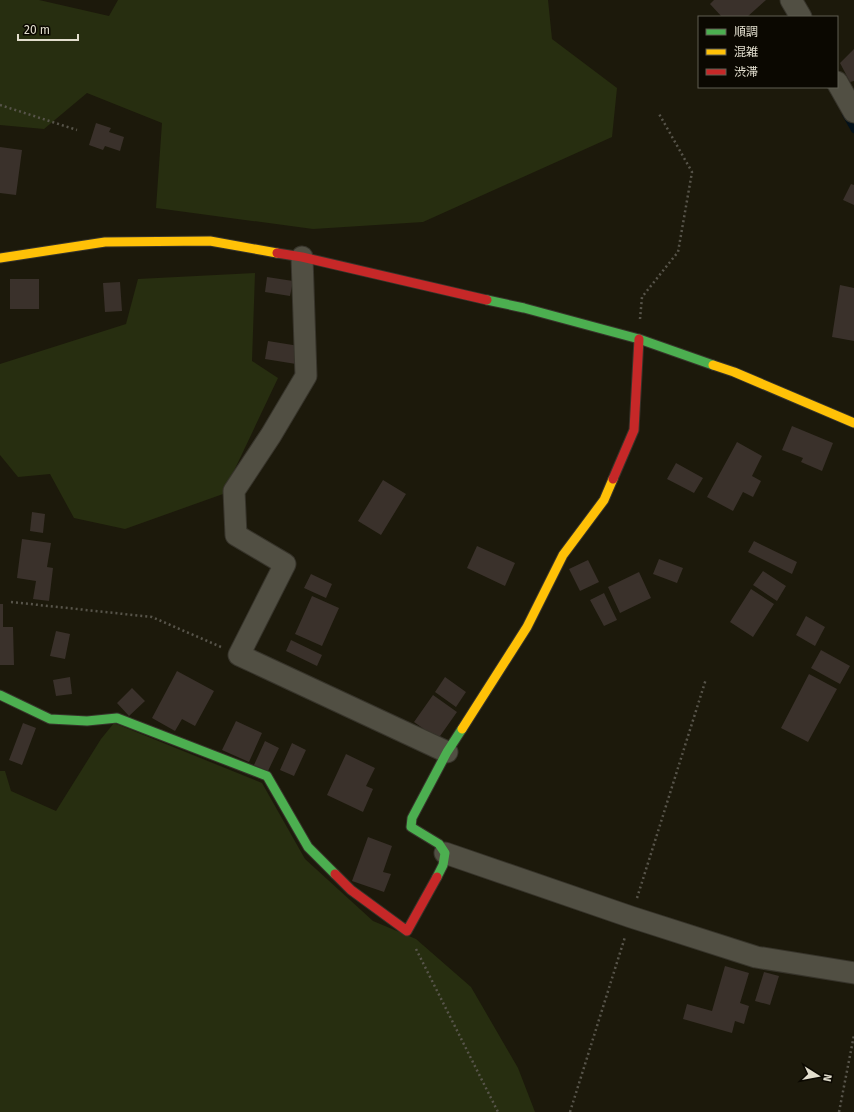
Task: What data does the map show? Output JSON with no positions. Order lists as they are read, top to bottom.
{
  "legend": ["順調", "混雑", "渋滞"],
  "scale_bar": "20 m",
  "north": "right"
}
